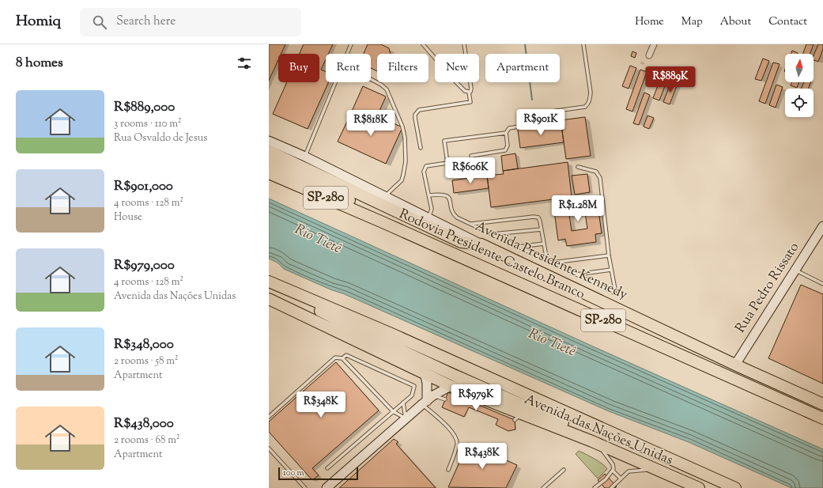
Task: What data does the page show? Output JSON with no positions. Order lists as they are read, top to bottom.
{
  "streets": {
    "highway": [
      "SP-280",
      "Rodovia Presidente Castelo Branco",
      "Avenida Presidente Kennedy",
      "Avenida das Nações Unidas"
    ],
    "street": ["Rua Pedro Rissato"]
  },
  "crossings": [
    ["Avenida Presidente Kennedy", "Rua Pedro Rissato"]
  ],
  "water": ["Rio Tietê"],
  "scale_bar": "100 m",
  "north": "top",
  "page": {
    "header": "Homiq",
    "search": "Search here",
    "nav": [
      "Home",
      "Map",
      "About",
      "Contact"
    ],
    "heading": "8 homes",
    "chip": [
      "Buy",
      "Rent",
      "Filters",
      "New",
      "Apartment"
    ],
    "price": [
      "R$889K",
      "R$901K",
      "R$818K",
      "R$606K",
      "R$1.28M",
      "R$979K",
      "R$348K",
      "R$438K"
    ],
    "list": [
      {
        "name": "R$889,000",
        "note": "3 rooms · 110 m² · Rua Osvaldo de Jesus"
      },
      {
        "name": "R$901,000",
        "note": "4 rooms · 128 m² · House"
      },
      {
        "name": "R$979,000",
        "note": "4 rooms · 128 m² · Avenida das Nações Unidas"
      },
      {
        "name": "R$348,000",
        "note": "2 rooms · 58 m² · Apartment"
      },
      {
        "name": "R$438,000",
        "note": "2 rooms · 68 m² · Apartment"
      }
    ],
    "scale": "100 m"
  }
}
